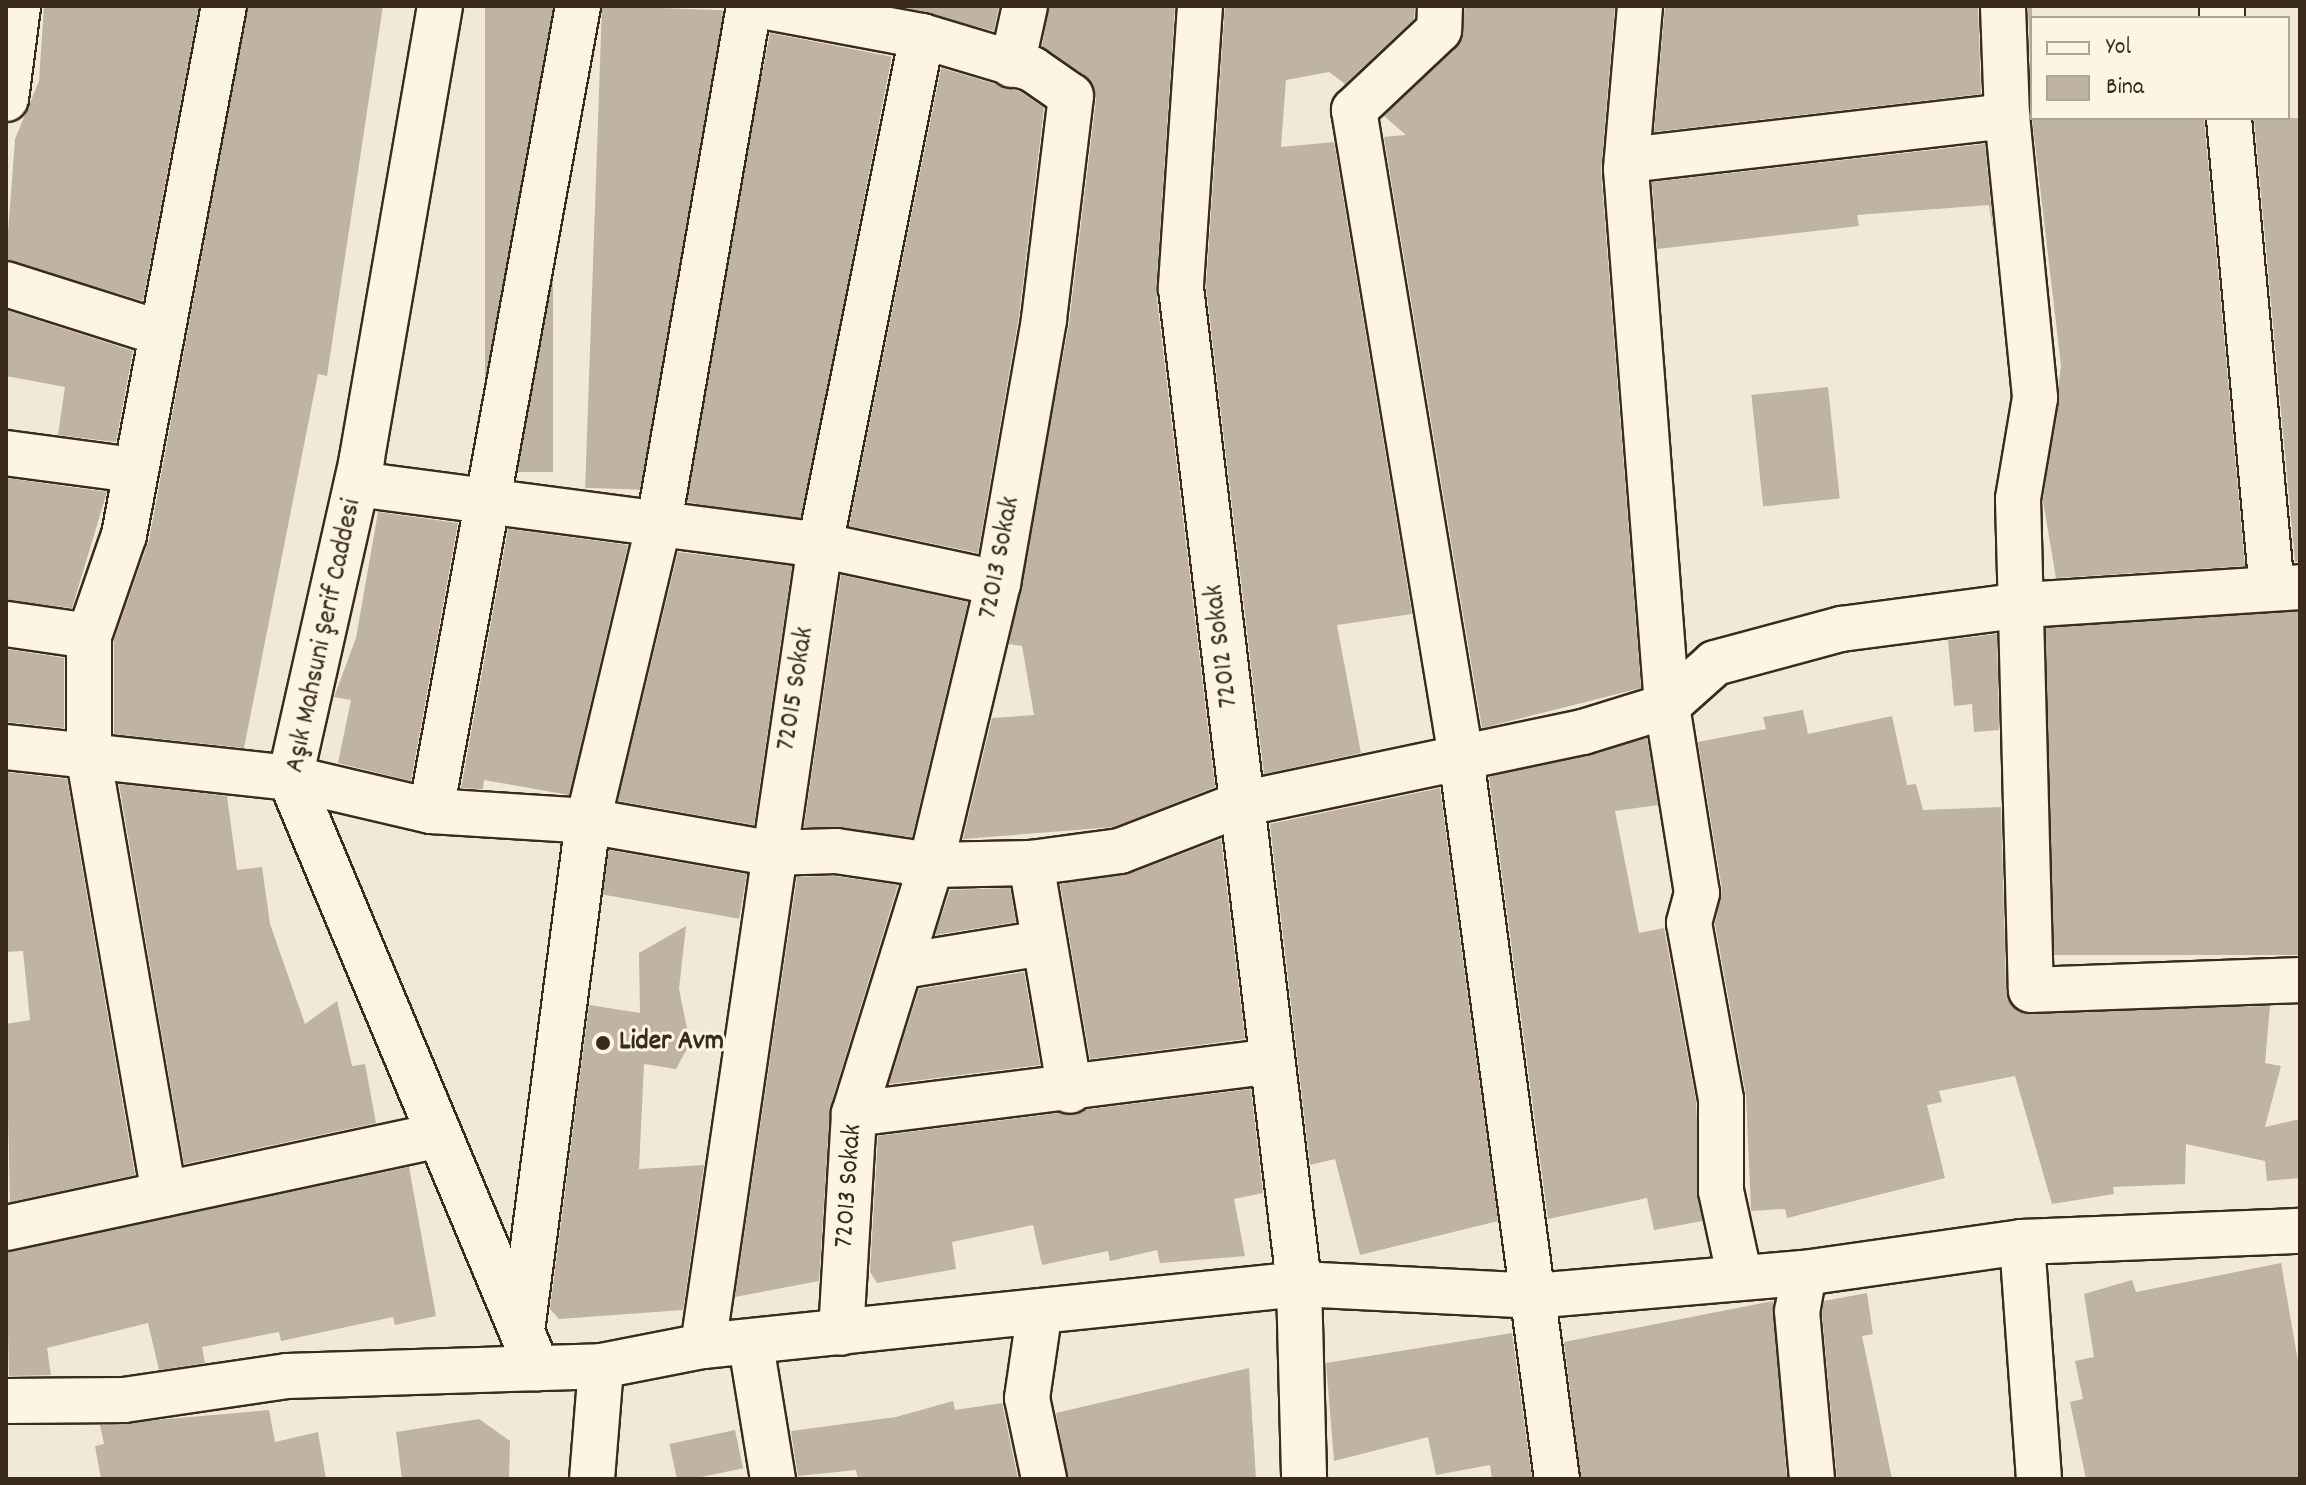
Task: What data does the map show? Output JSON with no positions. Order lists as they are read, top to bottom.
{
  "streets": {
    "street": [
      "72013 Sokak",
      "Aşık Mahsuni Şerif Caddesi",
      "72012 Sokak",
      "72015 Sokak"
    ]
  },
  "crossings": [
    ["72013 Sokak", "72015 Sokak"]
  ],
  "places": ["Lider Avm"],
  "legend": ["Yol", "Bina"]
}
